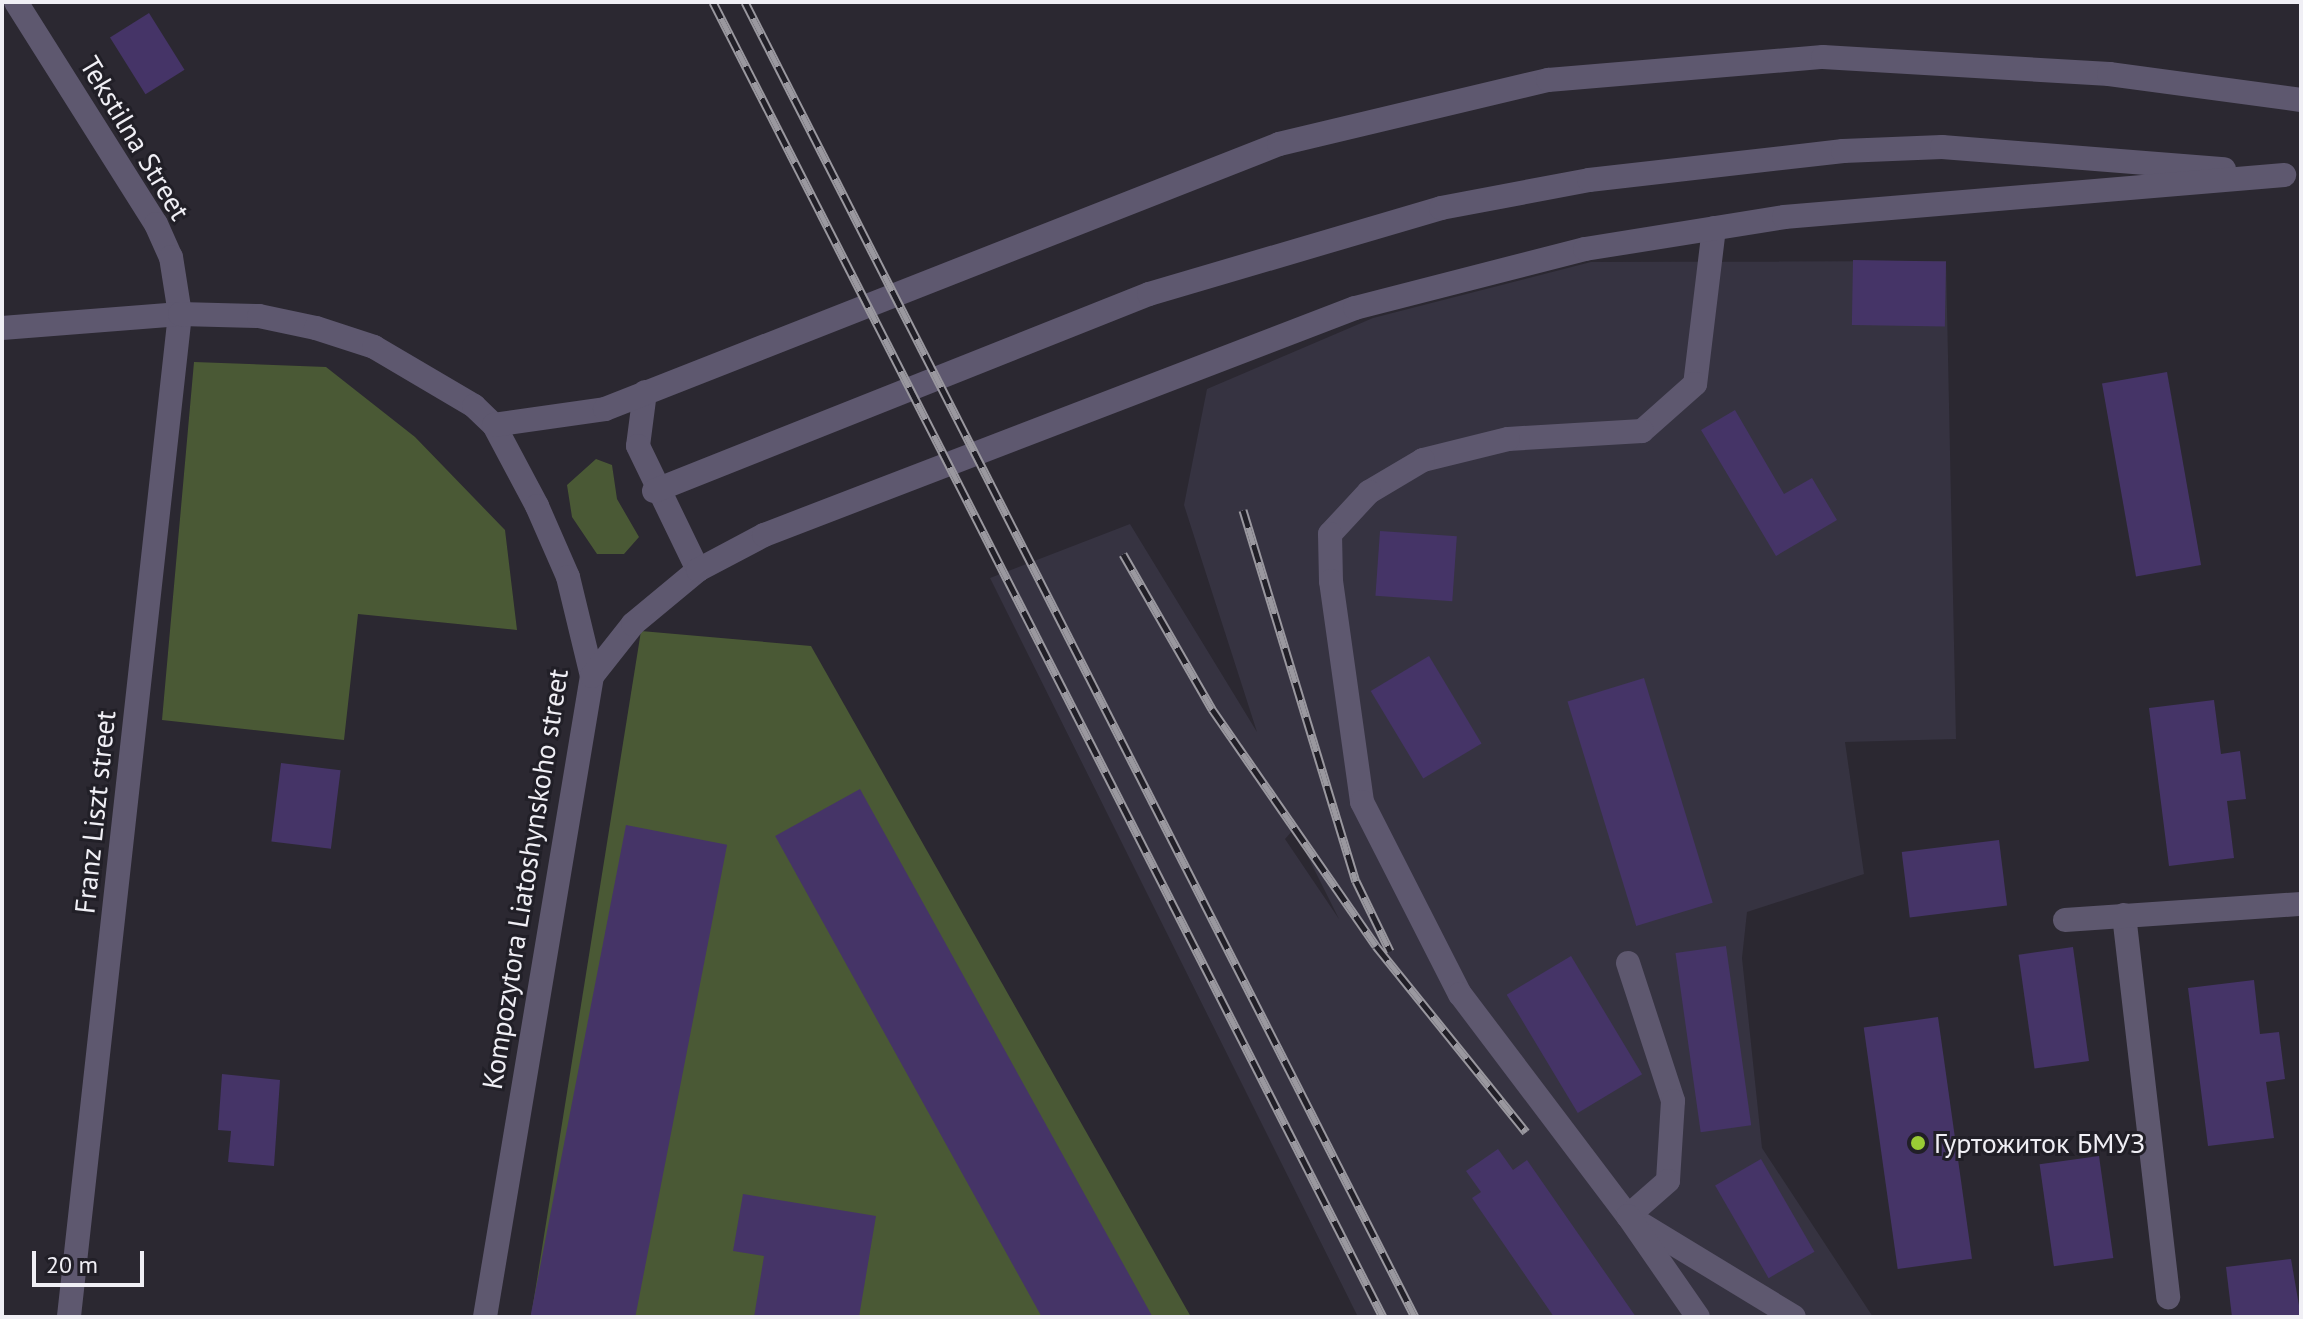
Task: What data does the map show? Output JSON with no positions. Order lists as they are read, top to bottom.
{
  "streets": {
    "street": ["Tekstilna Street", "Franz Liszt street", "Kompozytora Liatoshynskoho street"]
  },
  "crossings": [
    ["Tekstilna Street", "Franz Liszt street"]
  ],
  "places": ["Гуртожиток БМУЗ"],
  "scale_bar": "20 m"
}
